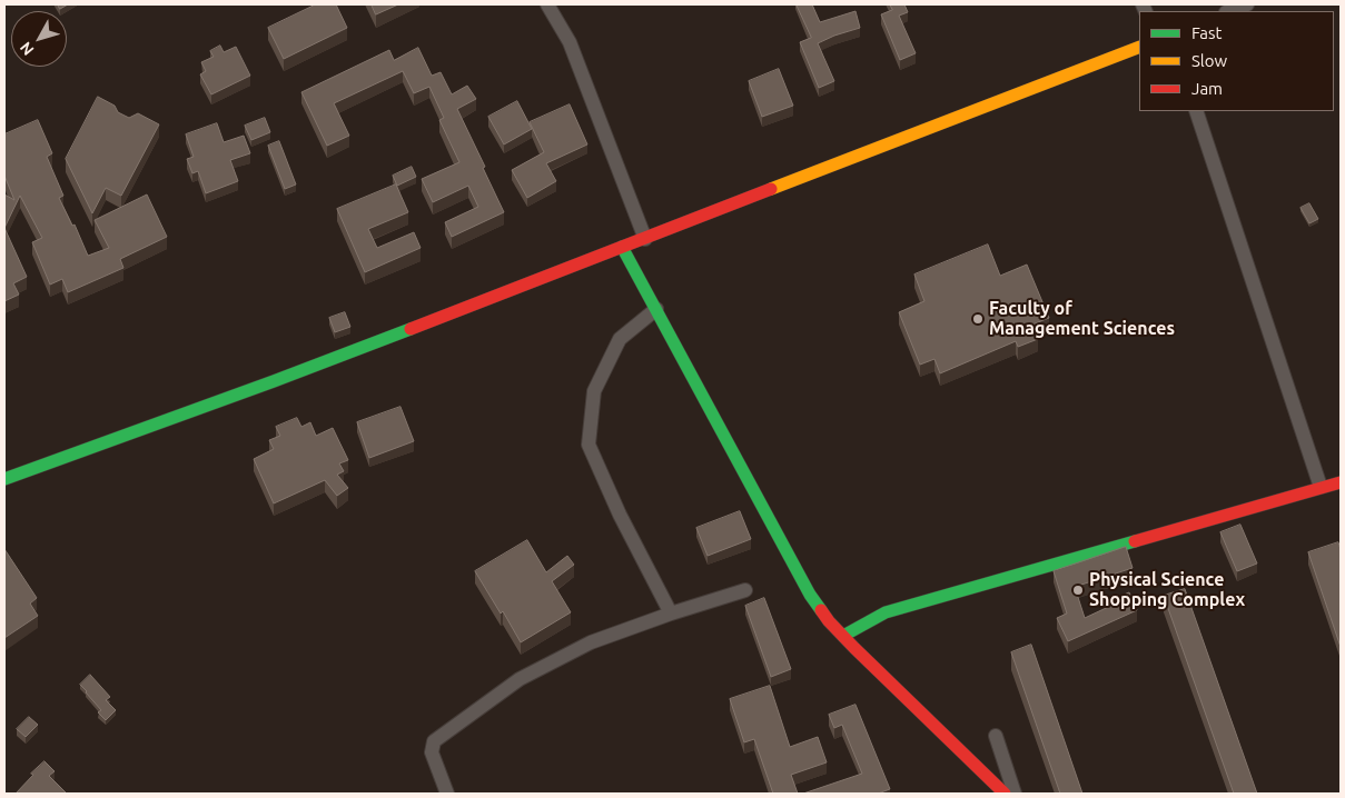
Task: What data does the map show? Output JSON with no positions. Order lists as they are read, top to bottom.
{
  "places": ["Faculty of Management Sciences", "Physical Science Shopping Complex"],
  "legend": ["Fast", "Slow", "Jam"],
  "north": "bottom left"
}
